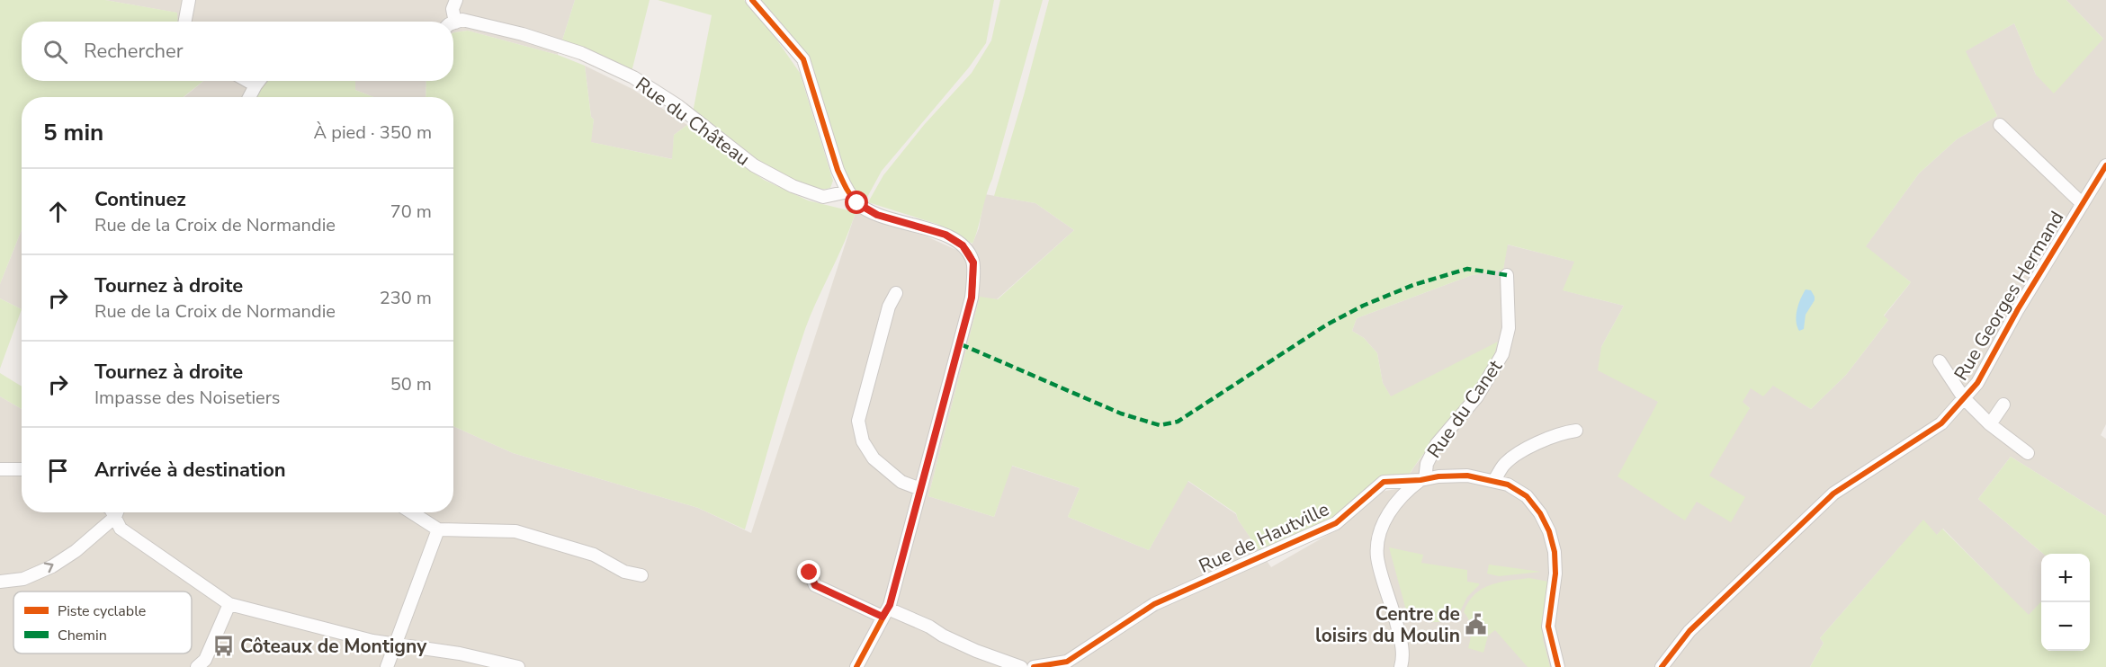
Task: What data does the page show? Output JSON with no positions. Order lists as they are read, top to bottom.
{
  "streets": {
    "street": [
      "Rue du Château",
      "Rue Georges Hermand",
      "Rue du Canet",
      "Rue de Hautville"
    ]
  },
  "crossings": [
    ["Rue du Canet", "Rue de Hautville"]
  ],
  "places": {
    "public building": ["Centre de loisirs du Moulin"],
    "bus stop": ["Côteaux de Montigny"]
  },
  "legend": ["Piste cyclable", "Chemin"],
  "page": {
    "search": "Rechercher",
    "heading": ["5 min", "À pied · 350 m"],
    "list": [
      ["Continuez", "Rue de la Croix de Normandie", "70 m"],
      ["Tournez à droite", "Rue de la Croix de Normandie", "230 m"],
      ["Tournez à droite", "Impasse des Noisetiers", "50 m"],
      "Arrivée à destination"
    ],
    "map_buttons": ["+", "−"]
  }
}
